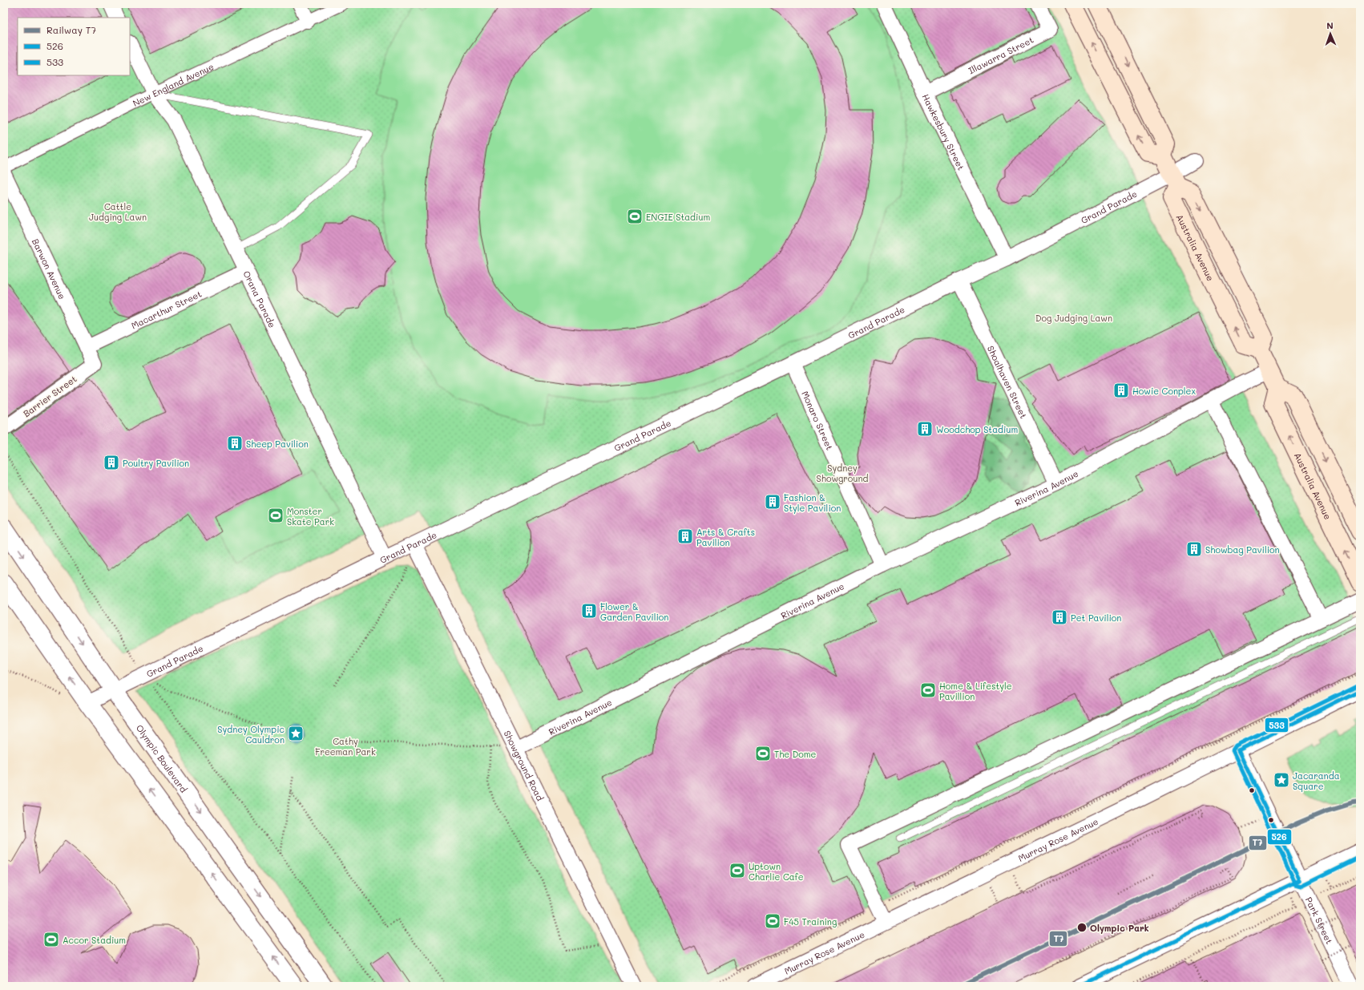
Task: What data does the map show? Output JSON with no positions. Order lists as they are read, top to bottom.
{
  "streets": {
    "main road": ["Australia Avenue"],
    "street": [
      "Illawarra Street",
      "New England Avenue",
      "Hawkesbury Street",
      "Grand Parade",
      "Barwon Avenue",
      "Orana Parade",
      "Macarthur Street",
      "Shoalhaven Street",
      "Barrier Street",
      "Monaro Street",
      "Riverina Avenue",
      "Olympic Boulevard",
      "Showground Road",
      "Murray Rose Avenue",
      "Park Street"
    ]
  },
  "crossings": [
    ["Illawarra Street", "Hawkesbury Street"],
    ["New England Avenue", "Orana Parade"],
    ["Hawkesbury Street", "Grand Parade"],
    ["Grand Parade", "Orana Parade"],
    ["Grand Parade", "Shoalhaven Street"],
    ["Grand Parade", "Monaro Street"],
    ["Grand Parade", "Olympic Boulevard"],
    ["Grand Parade", "Showground Road"],
    ["Barwon Avenue", "Macarthur Street"],
    ["Barwon Avenue", "Barrier Street"],
    ["Orana Parade", "Macarthur Street"],
    ["Shoalhaven Street", "Riverina Avenue"],
    ["Monaro Street", "Riverina Avenue"],
    ["Riverina Avenue", "Showground Road"],
    ["Murray Rose Avenue", "Park Street"]
  ],
  "parks": [
    "Cattle Judging Lawn",
    "Dog Judging Lawn",
    "Sydney Showground",
    "Cathy Freeman Park"
  ],
  "places": {
    "sports": [
      "ENGIE Stadium",
      "Monster Skate Park",
      "Home & Lifestyle Pavillion",
      "The Dome",
      "Uptown Charlie Cafe",
      "F45 Training",
      "Accor Stadium"
    ],
    "building": [
      "Howie Conplex",
      "Woodchop Stadium",
      "Sheep Pavilion",
      "Poultry Pavilion",
      "Fashion & Style Pavilion",
      "Arts & Crafts Pavilion",
      "Showbag Pavilion",
      "Flower & Garden Pavilion",
      "Pet Pavilion"
    ],
    "place": ["Sydney Olympic Cauldron", "Jacaranda Square"],
    "other": ["Olympic Park"]
  },
  "lines": ["transit line 533", "transit line 526", "rail line T7"],
  "legend": ["Railway T7", "526", "533"],
  "north": "top"
}
